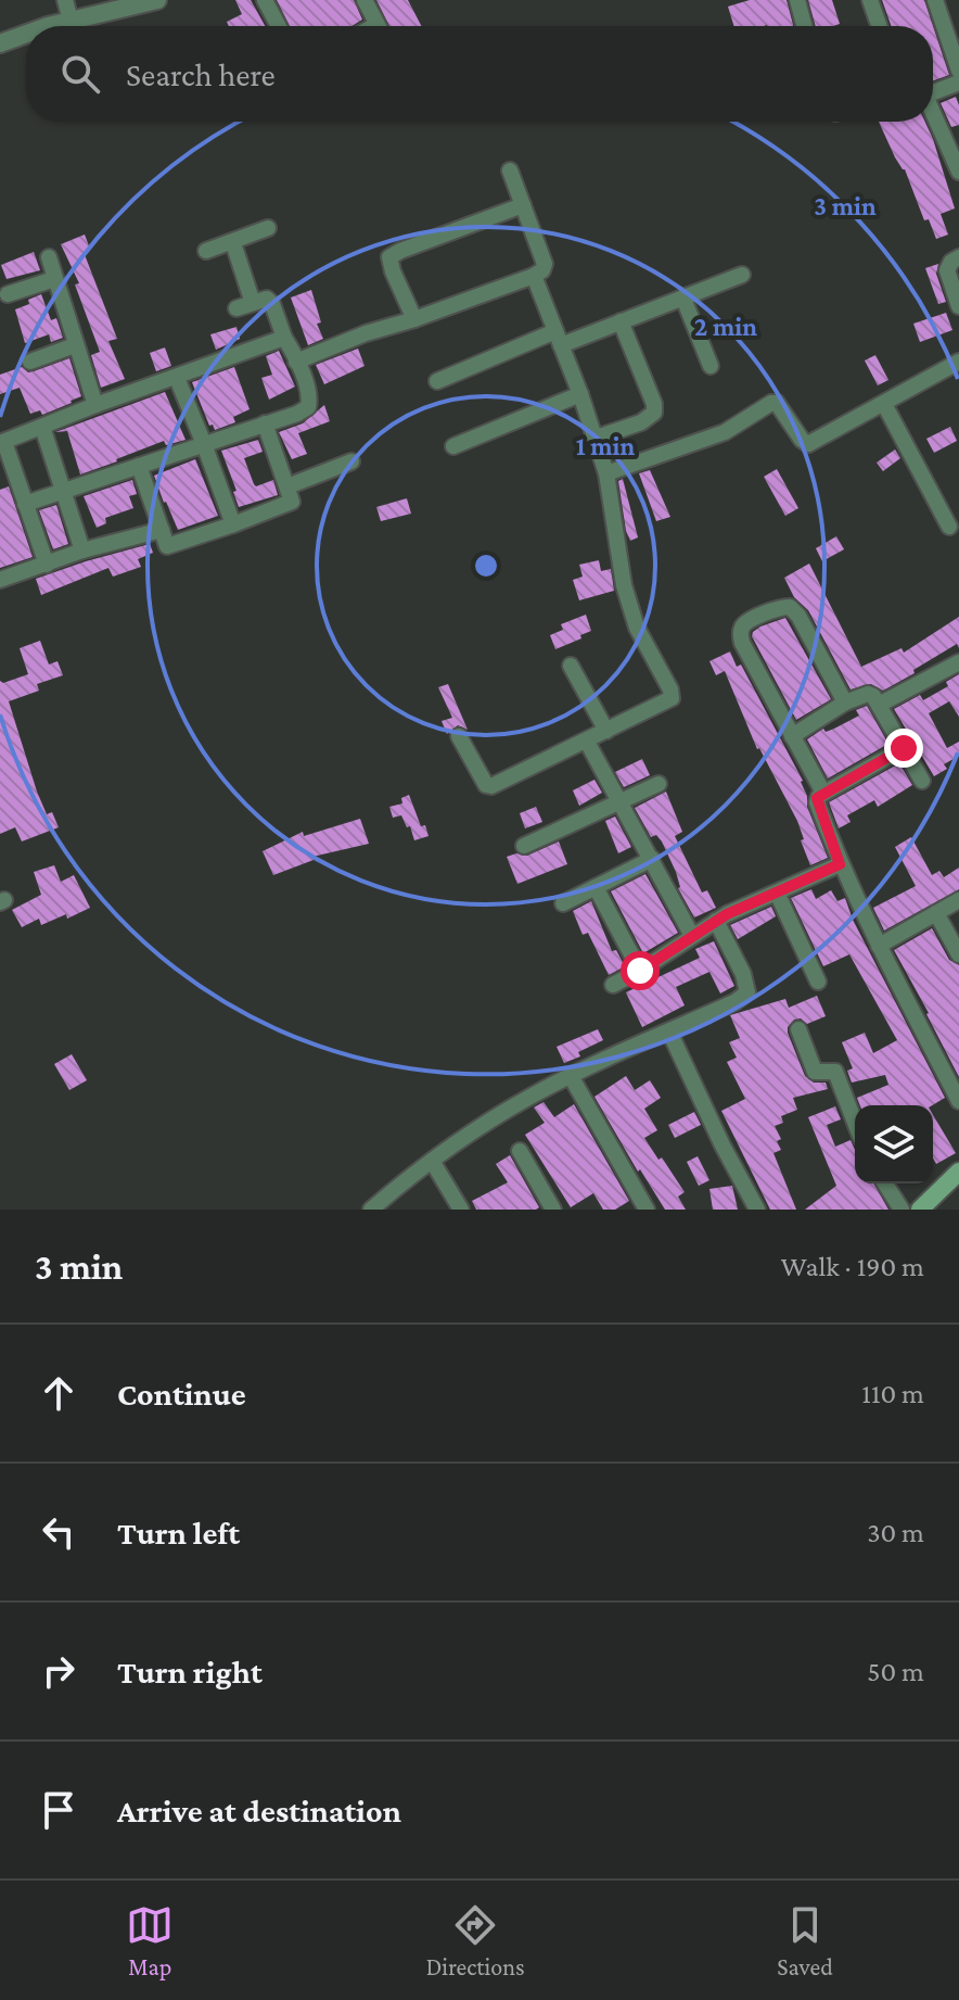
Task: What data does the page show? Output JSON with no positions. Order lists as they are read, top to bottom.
{
  "page": {
    "search": "Search here",
    "heading": ["3 min", "Walk · 190 m"],
    "list": [
      ["Continue", "110 m"],
      ["Turn left", "30 m"],
      ["Turn right", "50 m"],
      "Arrive at destination"
    ],
    "nav": ["Map", "Directions", "Saved"]
  },
  "rings": ["3 min", "2 min", "1 min"]
}
